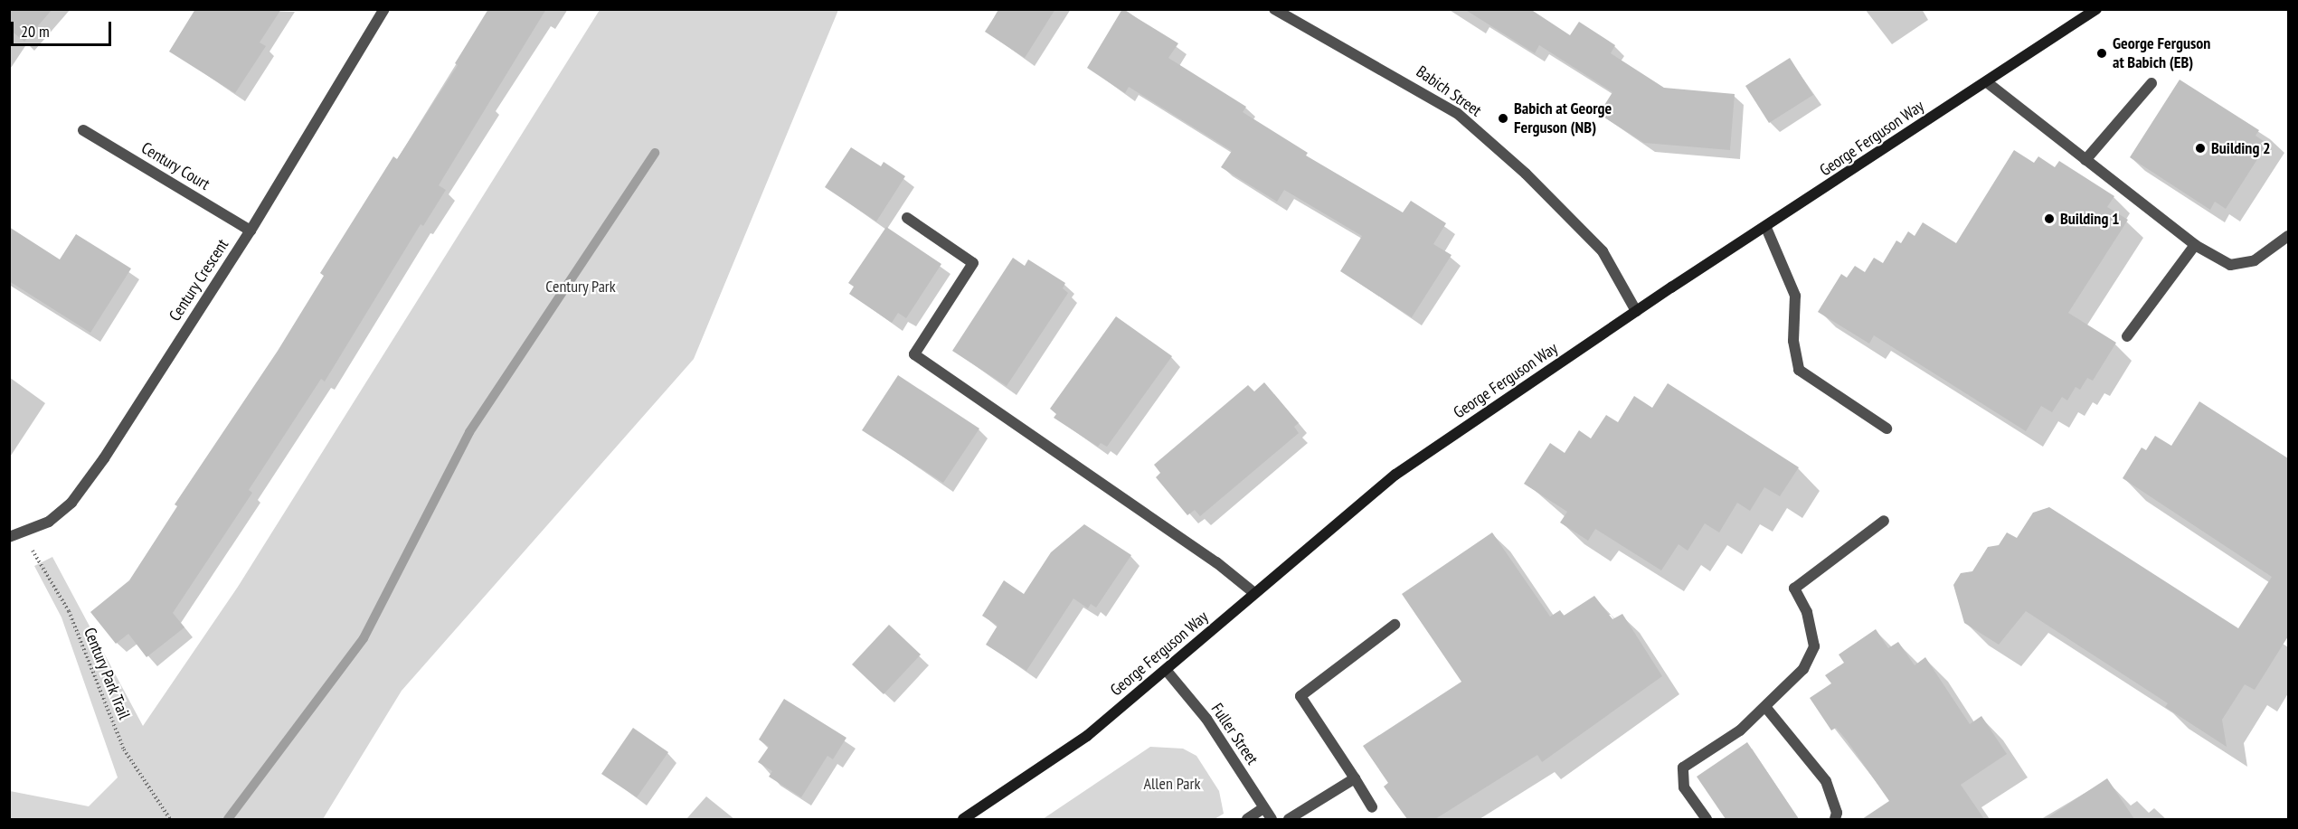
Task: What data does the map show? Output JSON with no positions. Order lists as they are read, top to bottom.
{
  "streets": {
    "main road": ["George Ferguson Way"],
    "street": [
      "Babich Street",
      "Century Court",
      "Century Crescent",
      "Fuller Street"
    ],
    "path": ["Century Park Trail"]
  },
  "crossings": [
    ["Babich Street", "George Ferguson Way"],
    ["George Ferguson Way", "Fuller Street"],
    ["Century Court", "Century Crescent"],
    ["Century Crescent", "Century Park Trail"]
  ],
  "parks": ["Century Park", "Allen Park"],
  "places": [
    "George Ferguson at Babich (EB)",
    "Babich at George Ferguson (NB)",
    "Building 2",
    "Building 1"
  ],
  "scale_bar": "20 m"
}
